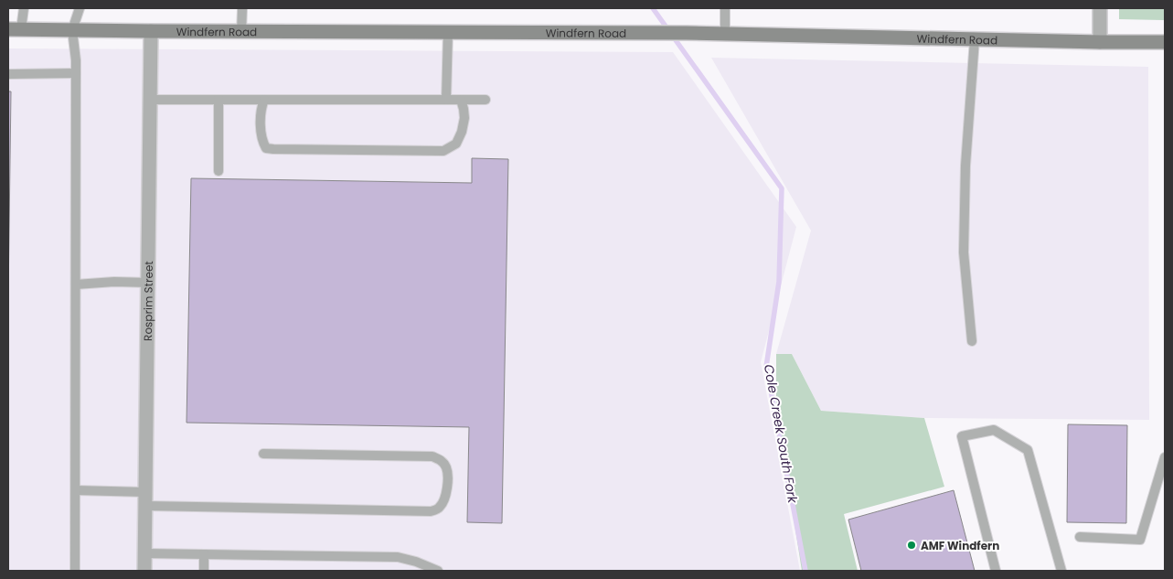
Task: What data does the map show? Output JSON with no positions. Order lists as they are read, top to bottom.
{
  "streets": {
    "street": ["Windfern Road", "Rosprim Street"]
  },
  "crossings": [
    ["Windfern Road", "Rosprim Street"]
  ],
  "water": ["Cole Creek South Fork"],
  "places": ["AMF Windfern"]
}
